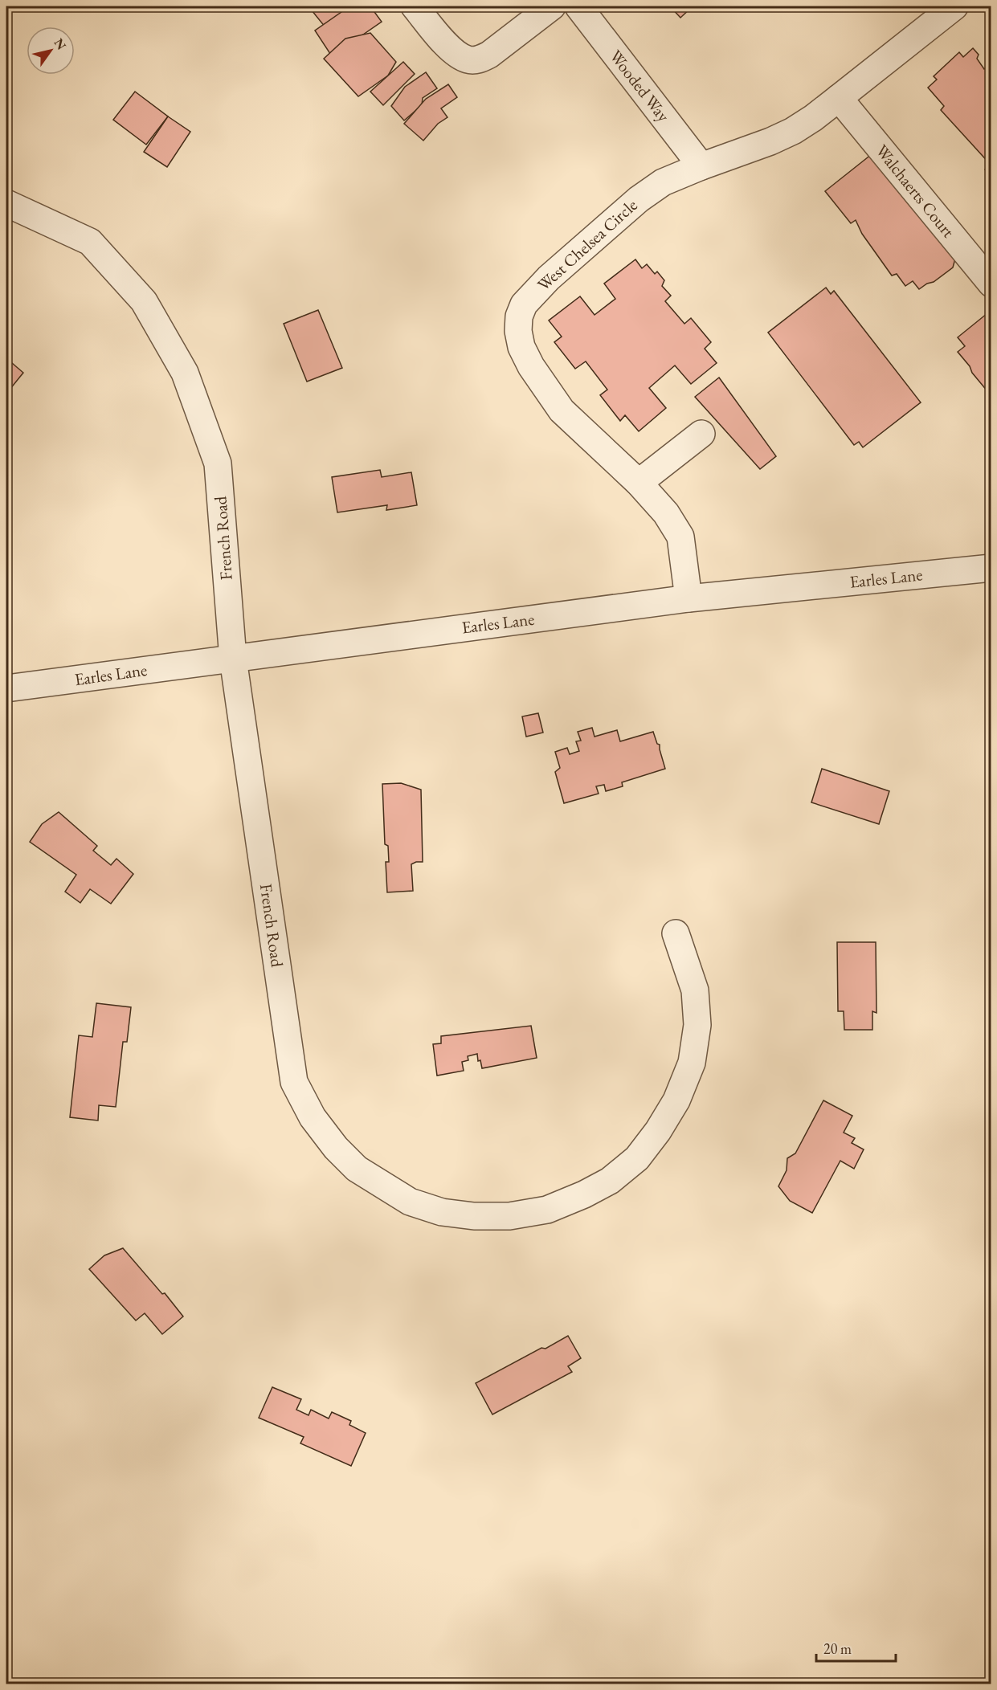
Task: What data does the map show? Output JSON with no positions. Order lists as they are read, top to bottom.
{
  "streets": {
    "street": [
      "Wooded Way",
      "Walchaerts Court",
      "West Chelsea Circle",
      "French Road",
      "Earles Lane"
    ]
  },
  "crossings": [
    ["Wooded Way", "West Chelsea Circle"],
    ["Walchaerts Court", "West Chelsea Circle"],
    ["West Chelsea Circle", "Earles Lane"],
    ["French Road", "Earles Lane"]
  ],
  "scale_bar": "20 m",
  "north": "top right"
}
